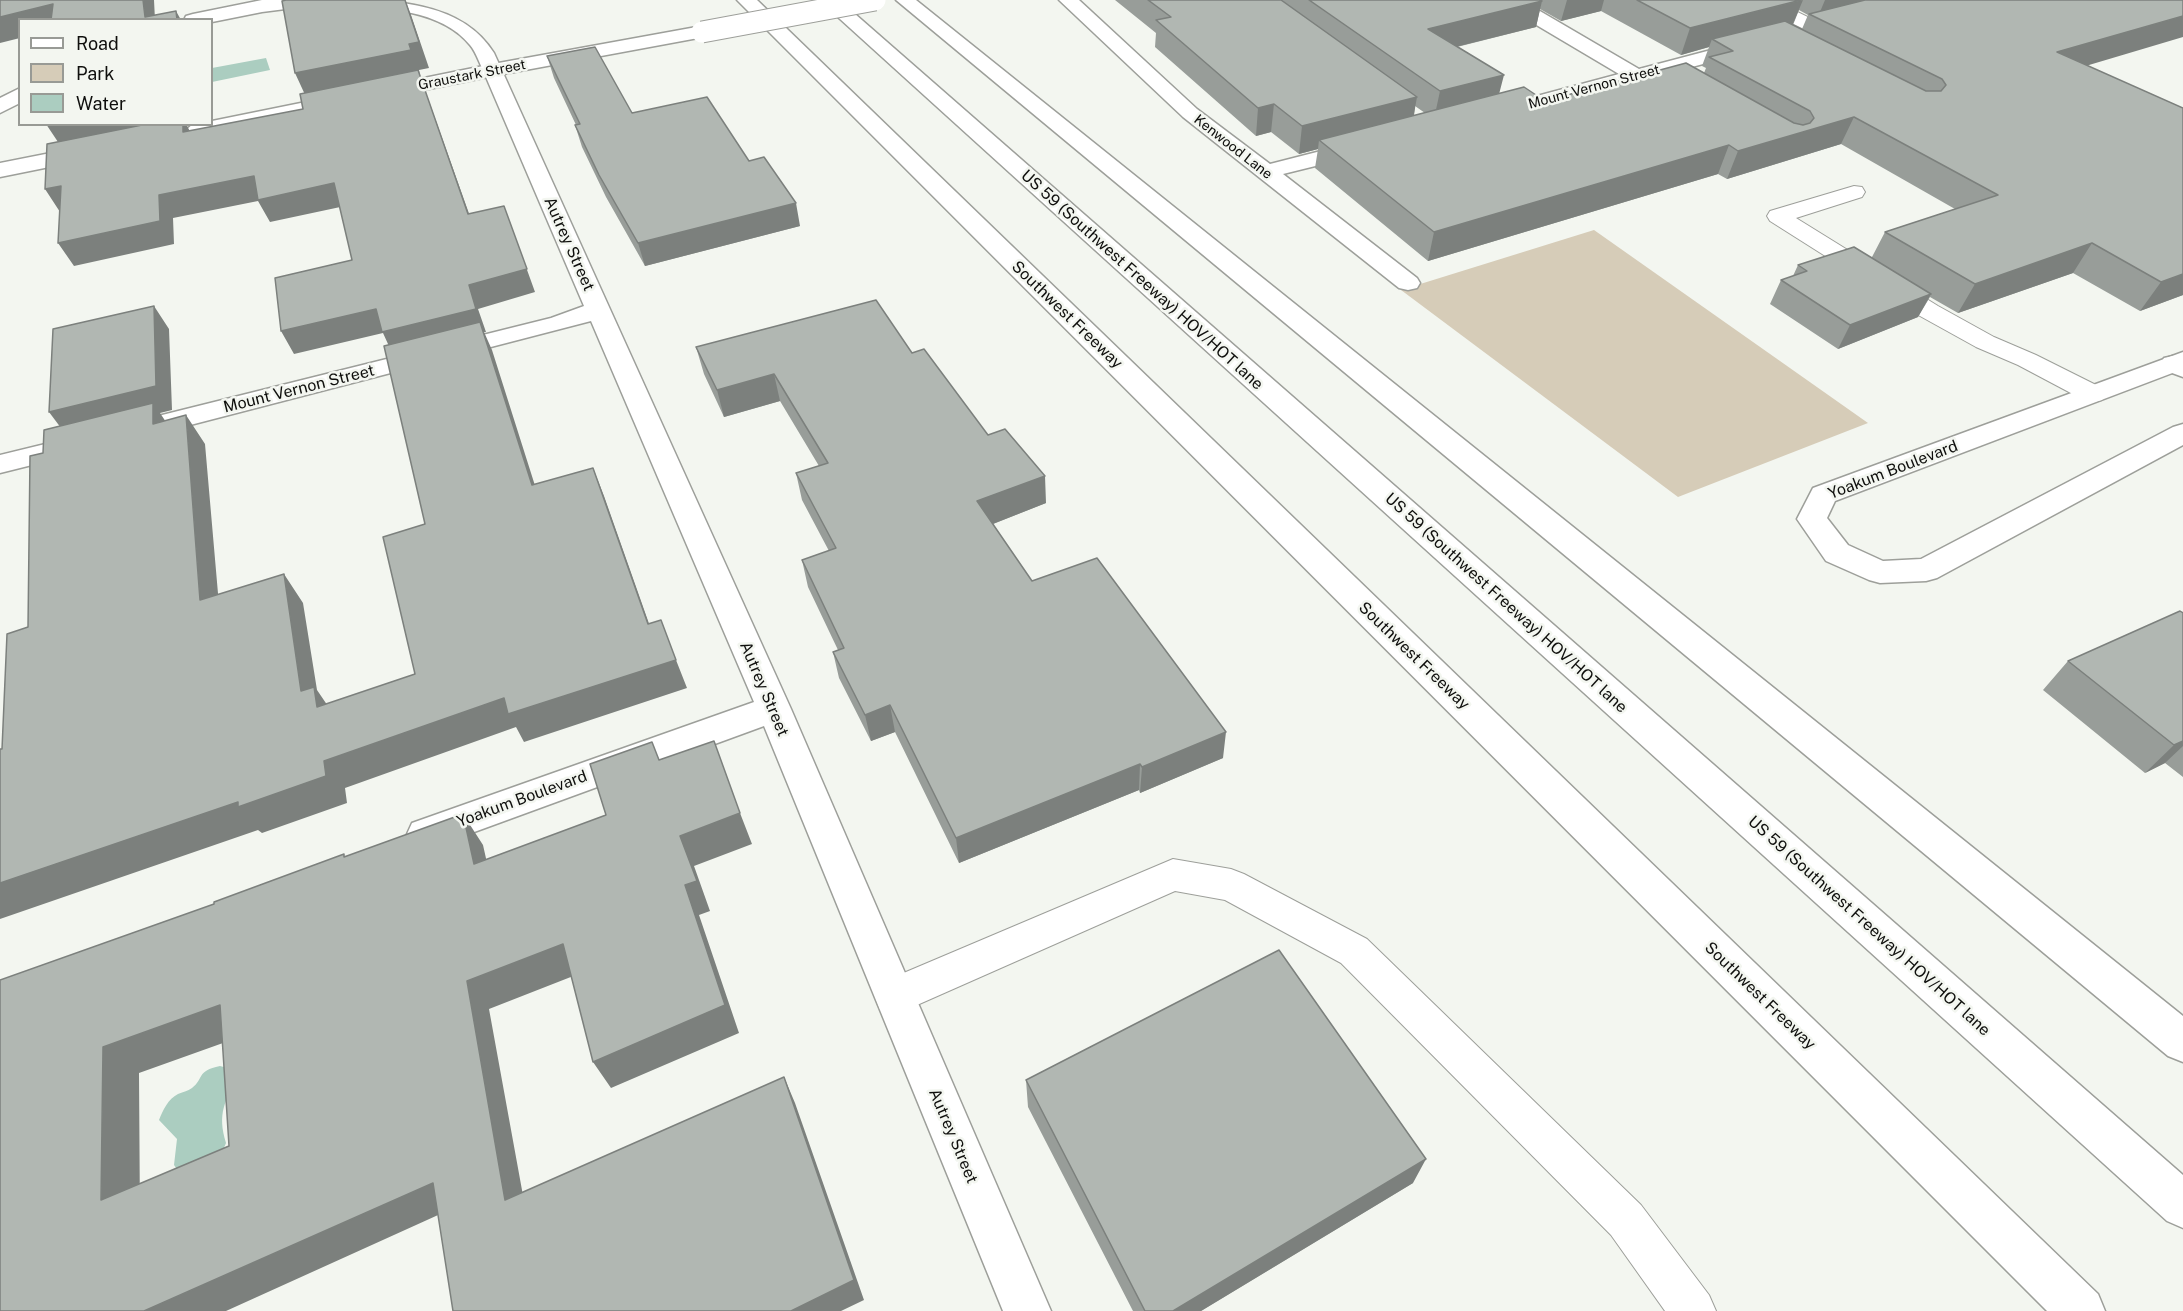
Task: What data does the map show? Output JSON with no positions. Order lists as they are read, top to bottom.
{
  "streets": {
    "main road": [
      "Graustark Street",
      "Mount Vernon Street",
      "Kenwood Lane",
      "Autrey Street",
      "US 59 (Southwest Freeway) HOV/HOT lane",
      "Southwest Freeway",
      "Yoakum Boulevard"
    ]
  },
  "crossings": [
    ["Graustark Street", "Autrey Street"],
    ["Mount Vernon Street", "Autrey Street"],
    ["Autrey Street", "Yoakum Boulevard"]
  ],
  "legend": ["Road", "Park", "Water"]
}
